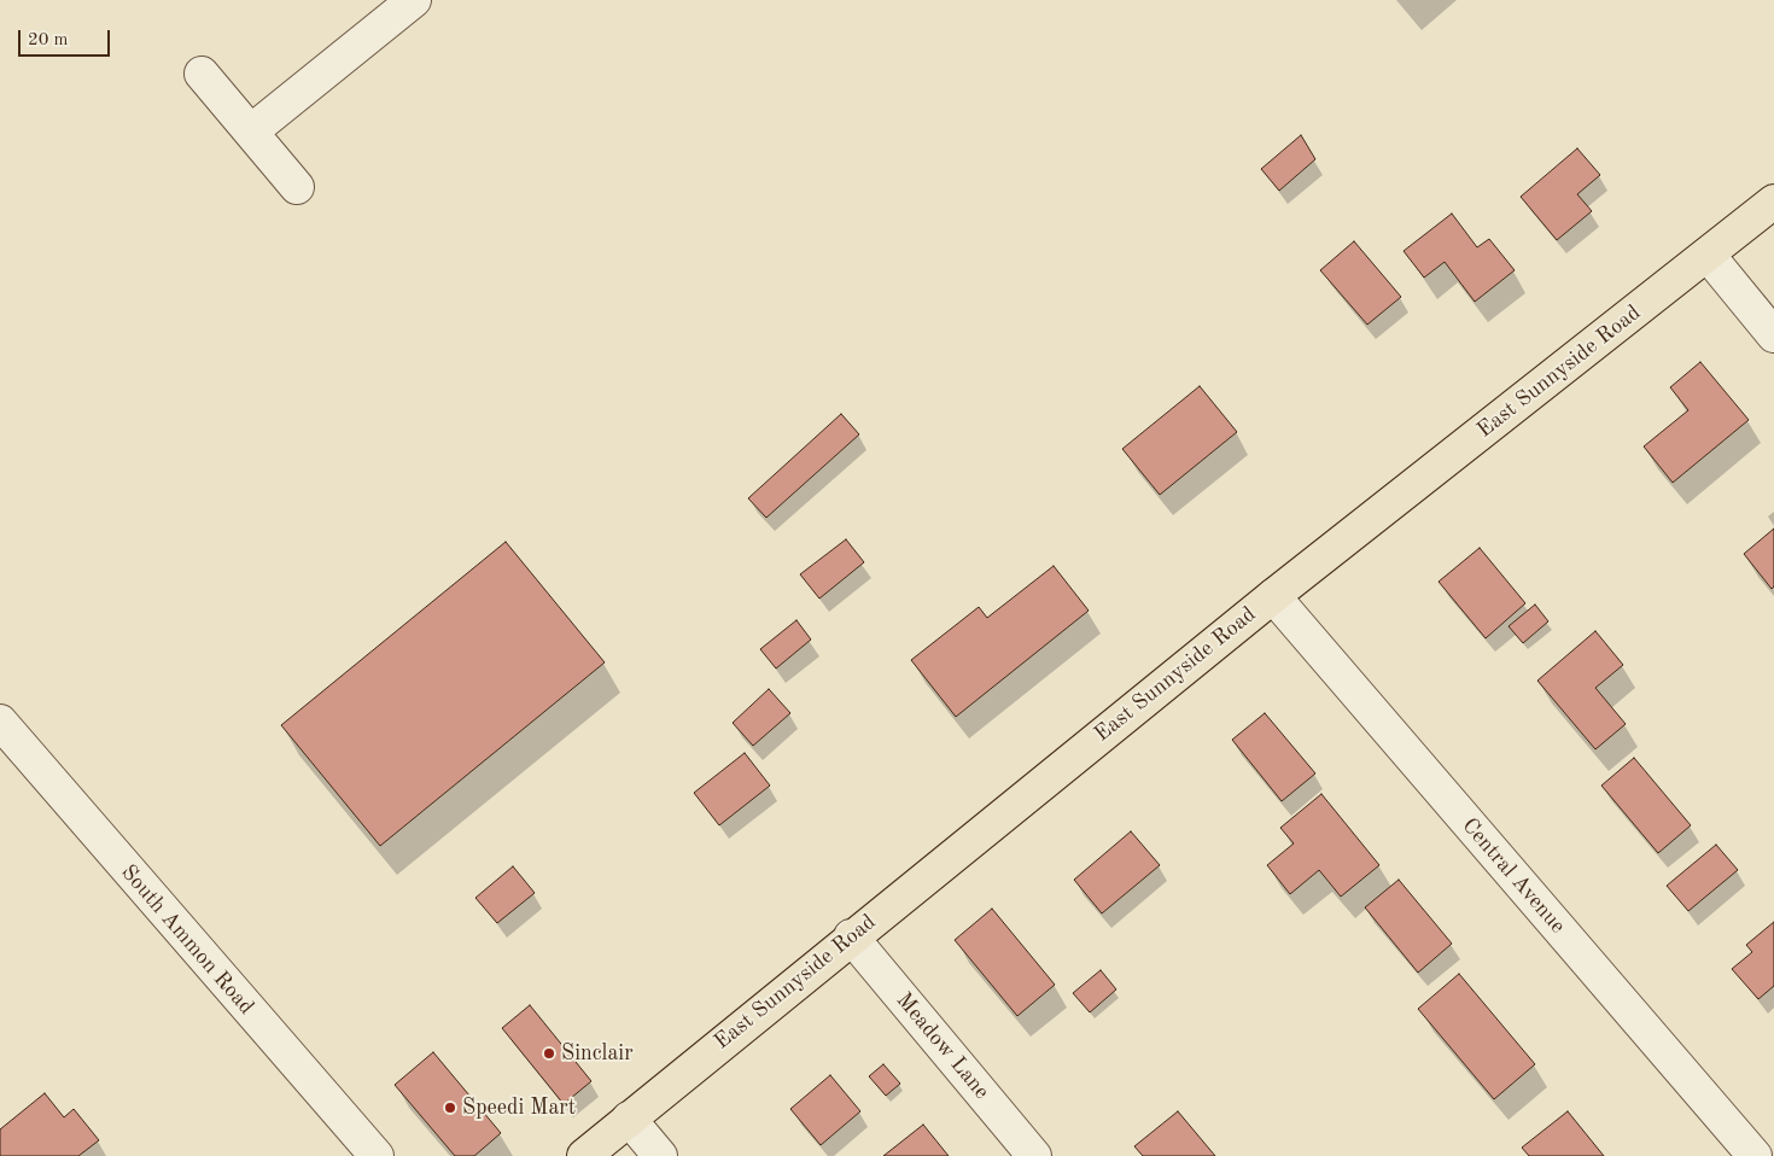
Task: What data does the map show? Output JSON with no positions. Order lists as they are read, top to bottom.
{
  "streets": {
    "main road": ["East Sunnyside Road"],
    "street": ["Central Avenue", "South Ammon Road", "Meadow Lane"]
  },
  "crossings": [
    ["East Sunnyside Road", "Central Avenue"],
    ["East Sunnyside Road", "Meadow Lane"]
  ],
  "places": ["Sinclair", "Speedi Mart"],
  "scale_bar": "20 m"
}
